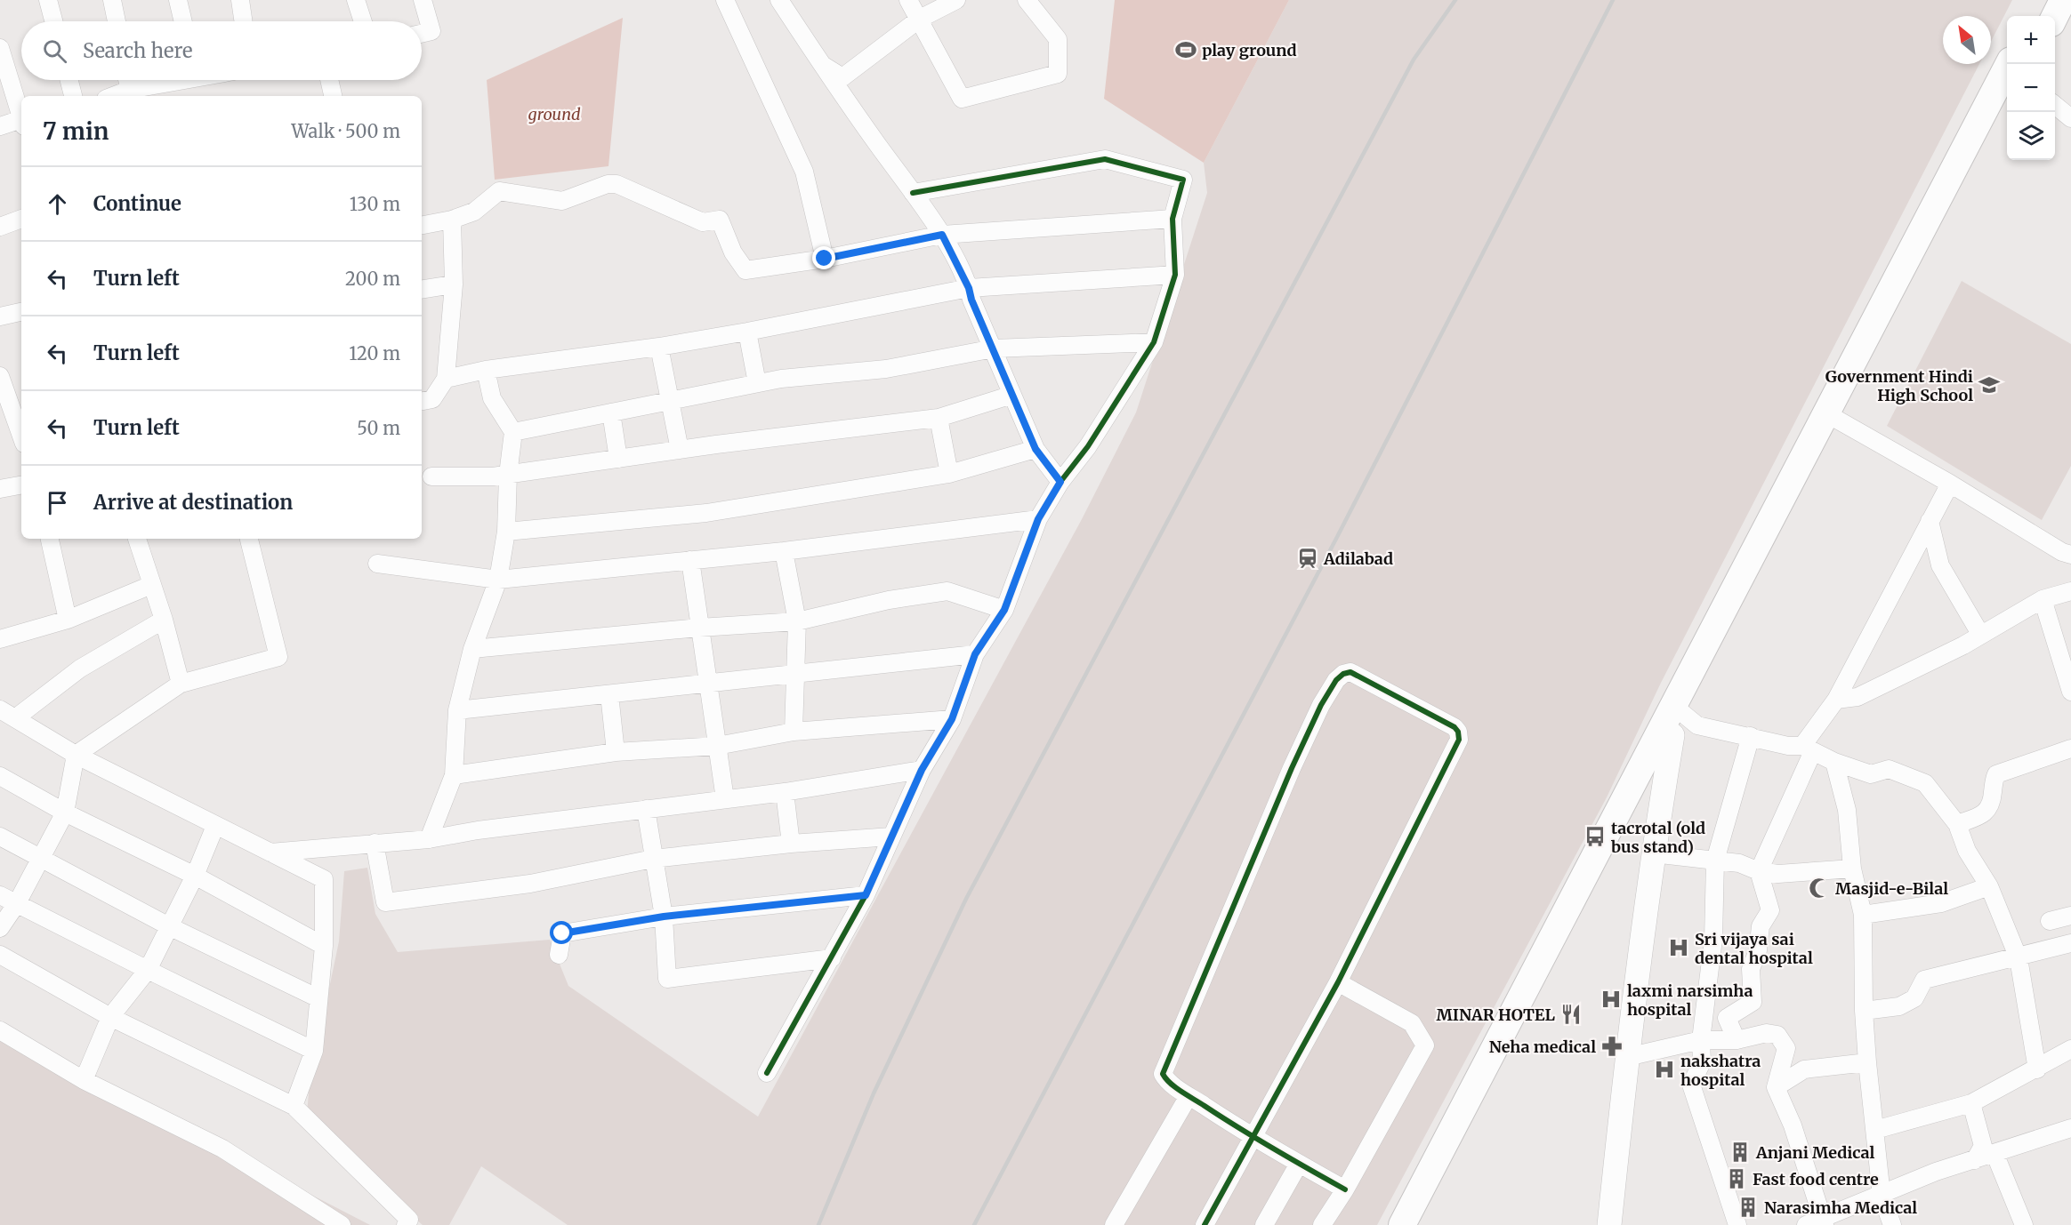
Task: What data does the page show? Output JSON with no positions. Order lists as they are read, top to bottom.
{
  "parks": ["ground"],
  "places": {
    "sports": ["play ground"],
    "school or university": ["Government Hindi High School"],
    "station": ["Adilabad"],
    "bus stop": ["tacrotal (old bus stand)"],
    "mosque": ["Masjid-e-Bilal"],
    "hospital": ["Sri vijaya sai dental hospital", "laxmi narsimha hospital", "nakshatra hospital"],
    "restaurant": ["MINAR HOTEL"],
    "pharmacy": ["Neha medical"],
    "building": ["Anjani Medical", "Fast food centre", "Narasimha Medical"]
  },
  "north": "top left",
  "page": {
    "map_buttons": ["+", "−"],
    "search": "Search here",
    "heading": ["7 min", "Walk · 500 m"],
    "list": [
      ["Continue", "130 m"],
      ["Turn left", "200 m"],
      ["Turn left", "120 m"],
      ["Turn left", "50 m"],
      "Arrive at destination"
    ]
  }
}
